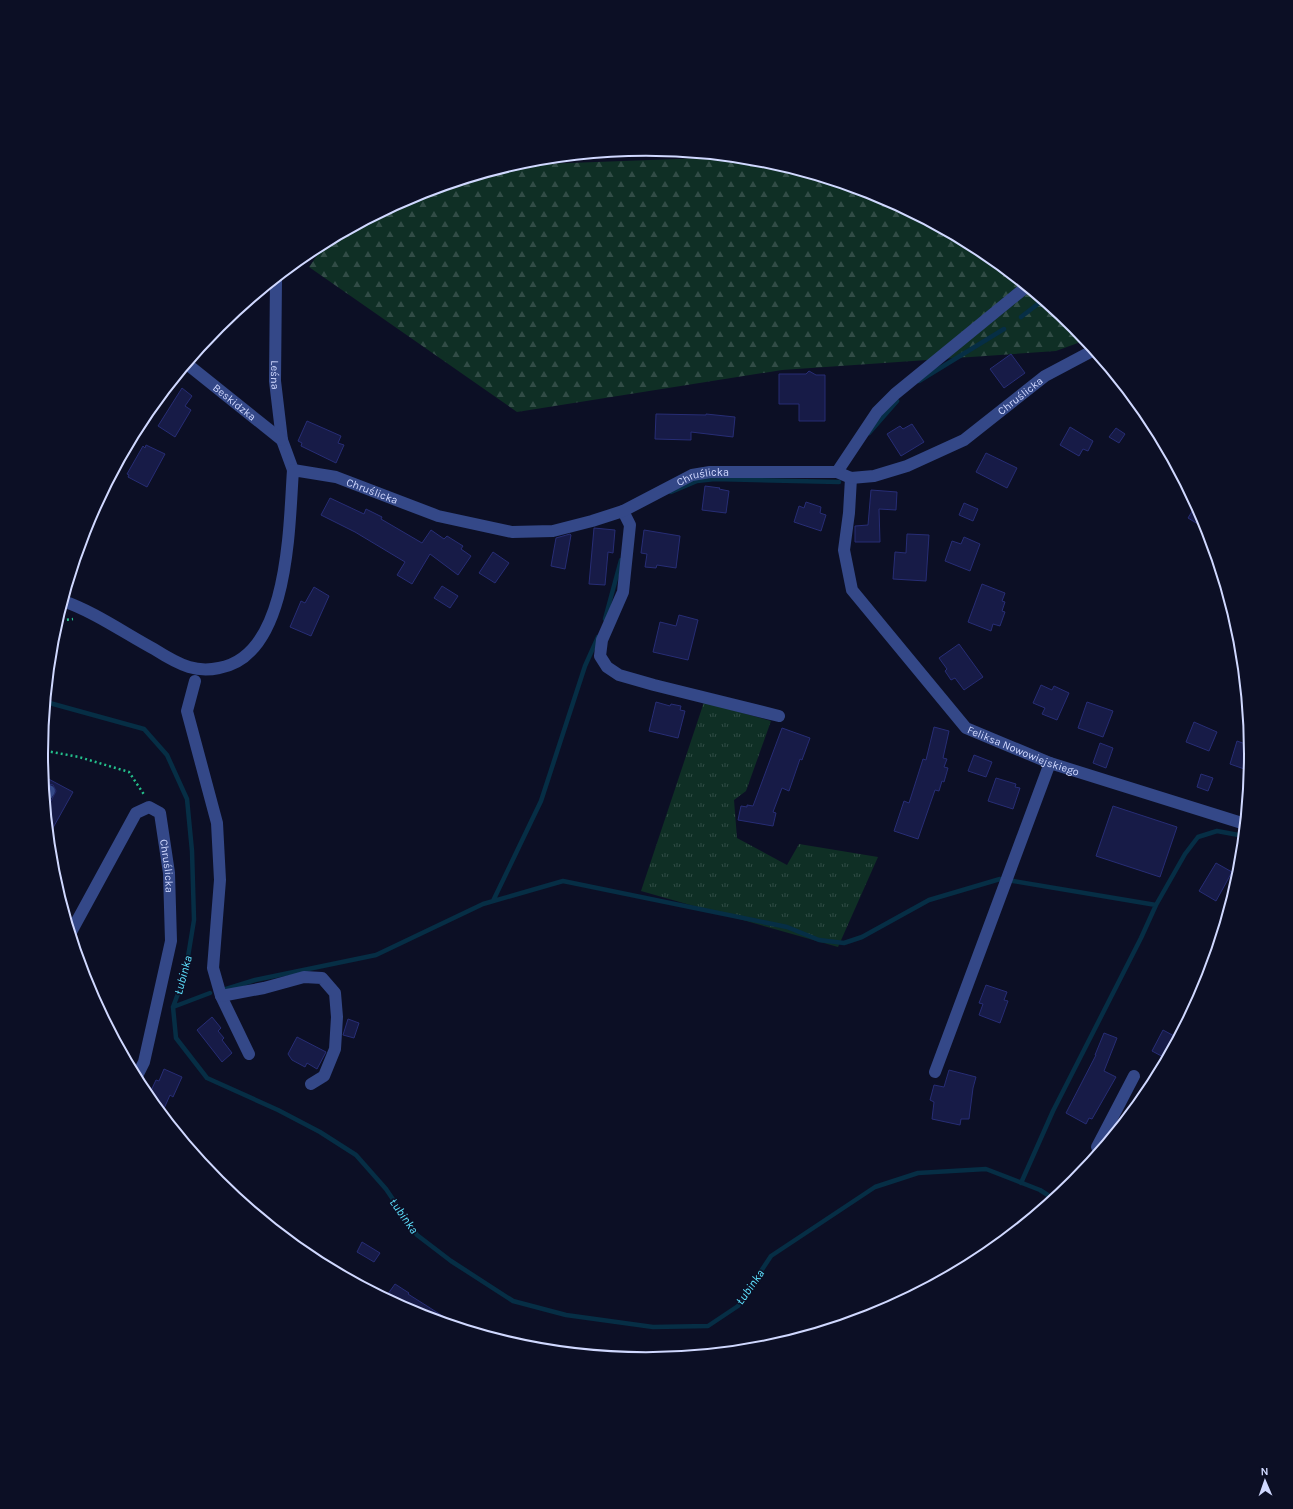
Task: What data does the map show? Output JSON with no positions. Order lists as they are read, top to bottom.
{
  "streets": {
    "street": [
      "Leśna",
      "Chruślicka",
      "Beskidzka",
      "Feliksa Nowowiejskiego"
    ]
  },
  "crossings": [
    ["Leśna", "Chruślicka"],
    ["Leśna", "Beskidzka"],
    ["Chruślicka", "Feliksa Nowowiejskiego"]
  ],
  "water": ["Łubinka"],
  "north": "top"
}
